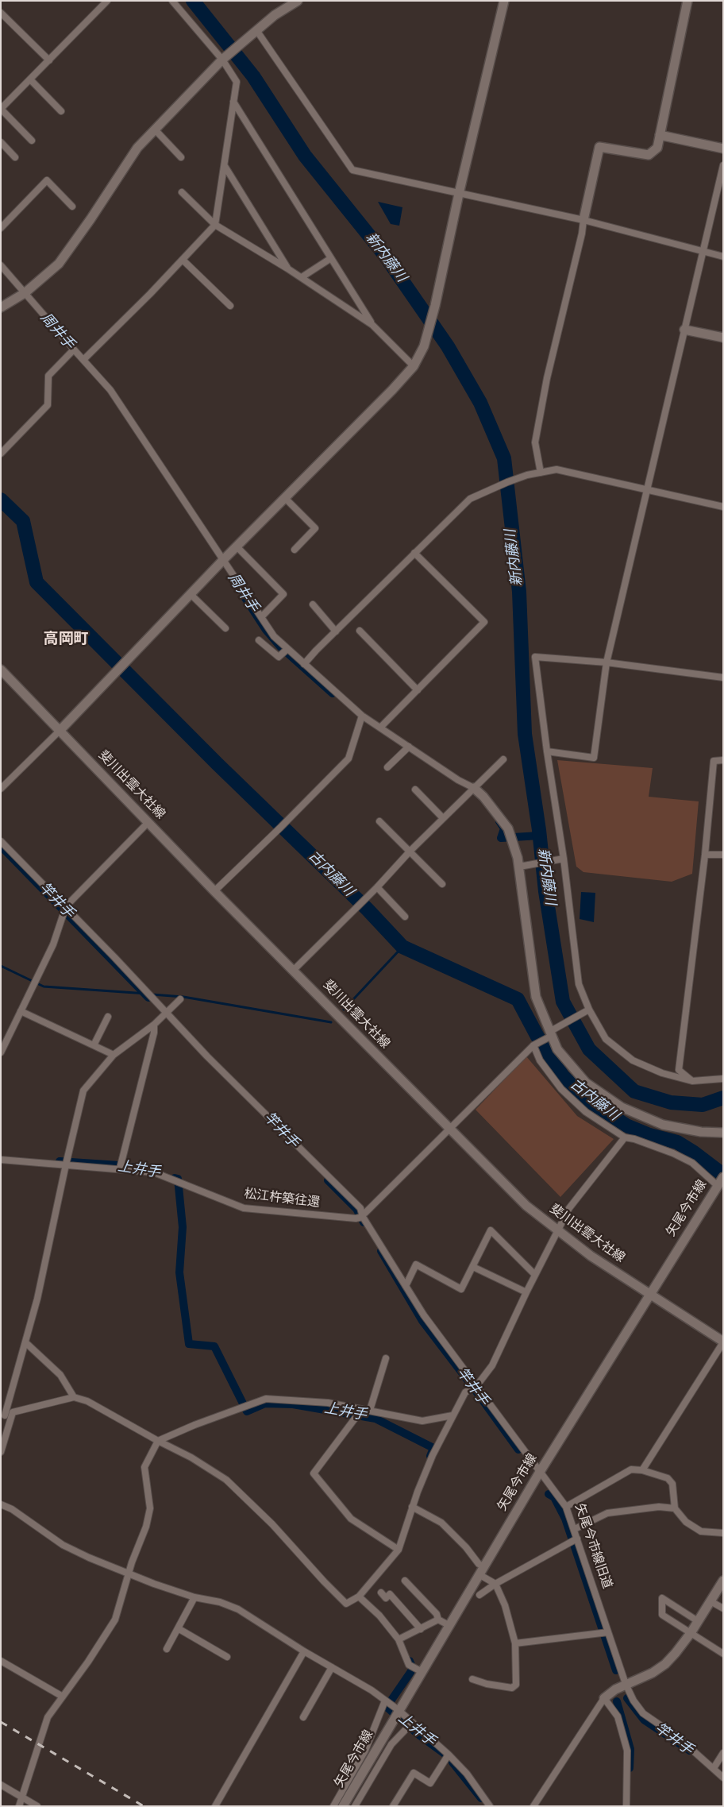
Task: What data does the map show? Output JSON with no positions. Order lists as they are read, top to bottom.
{
  "streets": {
    "street": [
      "斐川出雲大社線",
      "松江杵築往還",
      "矢尾今市線",
      "矢尾今市線旧道"
    ]
  },
  "crossings": [
    ["斐川出雲大社線", "矢尾今市線"],
    ["矢尾今市線", "矢尾今市線旧道"]
  ],
  "districts": ["高岡町"],
  "water": [
    "新内藤川",
    "周井手",
    "古内藤川",
    "竿井手",
    "上井手"
  ]
}
